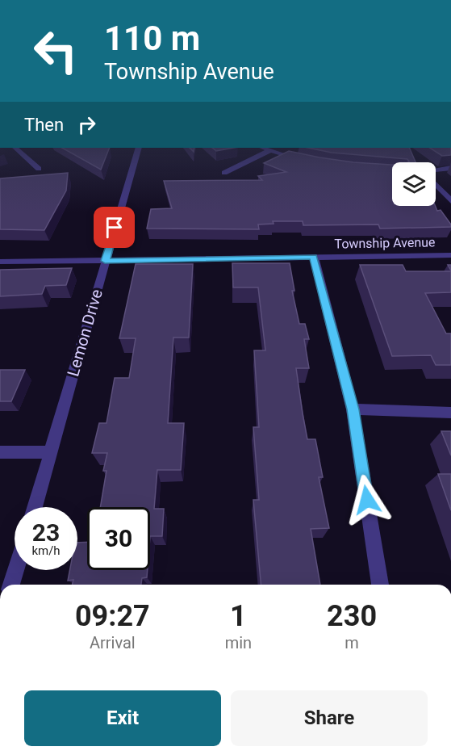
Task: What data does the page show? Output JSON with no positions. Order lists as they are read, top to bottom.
{
  "streets": {
    "street": ["Township Avenue", "Lemon Drive"]
  },
  "crossings": [
    ["Township Avenue", "Lemon Drive"]
  ],
  "page": {
    "turn": ["110 m", "Township Avenue"],
    "then": "Then",
    "speed": "23 km/h",
    "limit": "30",
    "eta": [
      "09:27",
      "Arrival",
      "1",
      "min",
      "230",
      "m"
    ],
    "buttons": ["Exit", "Share"]
  }
}
